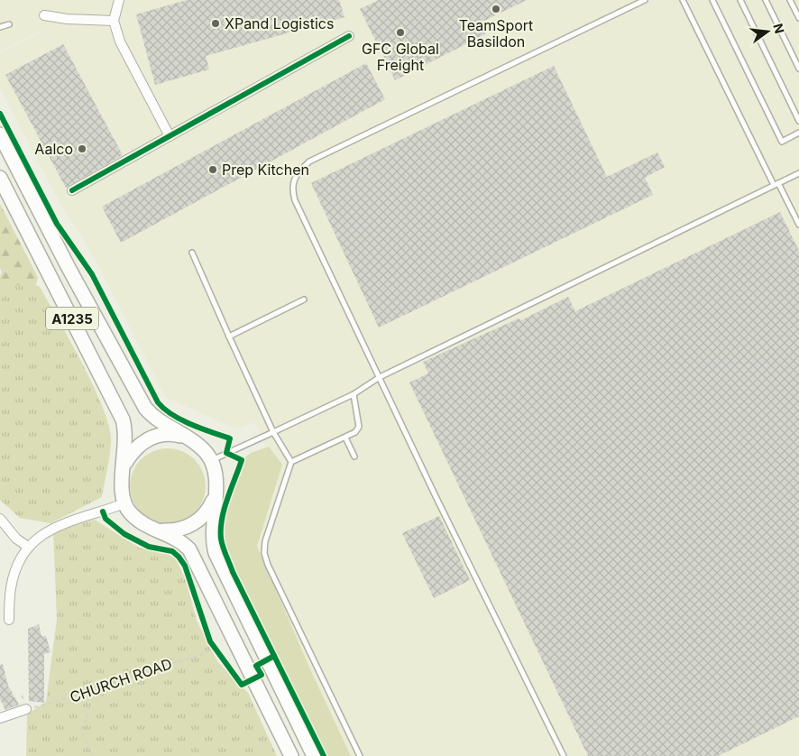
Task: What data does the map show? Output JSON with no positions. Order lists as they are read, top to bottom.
{
  "streets": {
    "main road": ["A1235"],
    "path": ["CHURCH ROAD"]
  },
  "places": [
    "TeamSport Basildon",
    "XPand Logistics",
    "GFC Global Freight",
    "Aalco",
    "Prep Kitchen"
  ],
  "north": "right"
}
